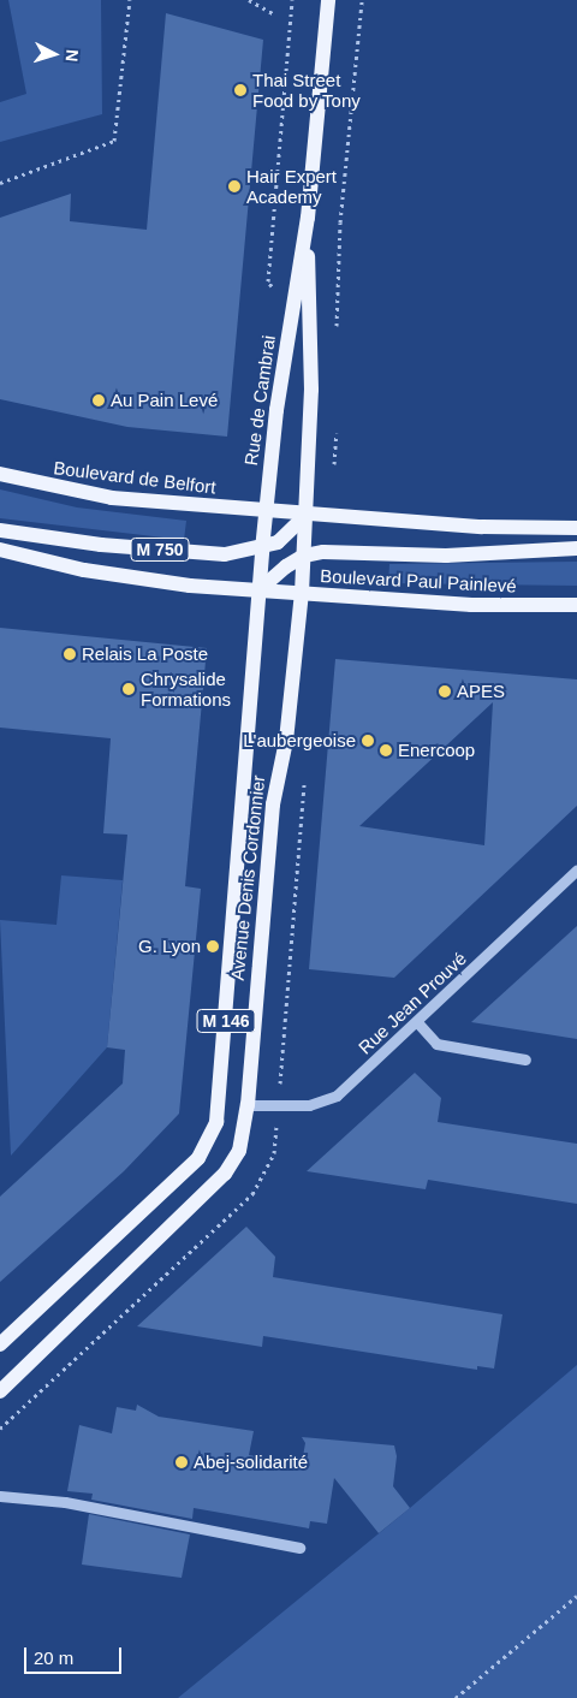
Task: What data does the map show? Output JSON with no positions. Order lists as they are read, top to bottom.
{
  "streets": {
    "main road": [
      "Rue de Cambrai",
      "Boulevard de Belfort",
      "M 750",
      "Boulevard Paul Painlevé",
      "Avenue Denis Cordonnier",
      "M 146"
    ],
    "street": ["Rue Jean Prouvé"]
  },
  "crossings": [
    ["Rue de Cambrai", "Boulevard de Belfort"],
    ["Rue de Cambrai", "M 750"],
    ["Rue de Cambrai", "Boulevard Paul Painlevé"],
    ["Rue de Cambrai", "Avenue Denis Cordonnier"],
    ["Boulevard de Belfort", "M 750"],
    ["M 750", "Boulevard Paul Painlevé"],
    ["M 750", "Avenue Denis Cordonnier"],
    ["Boulevard Paul Painlevé", "Avenue Denis Cordonnier"],
    ["Avenue Denis Cordonnier", "Rue Jean Prouvé"]
  ],
  "places": [
    "Thai Street Food by Tony",
    "Hair Expert Academy",
    "Au Pain Levé",
    "Relais La Poste",
    "Chrysalide Formations",
    "APES",
    "L'aubergeoise",
    "Enercoop",
    "G. Lyon",
    "Abej-solidarité"
  ],
  "scale_bar": "20 m",
  "north": "right"
}
